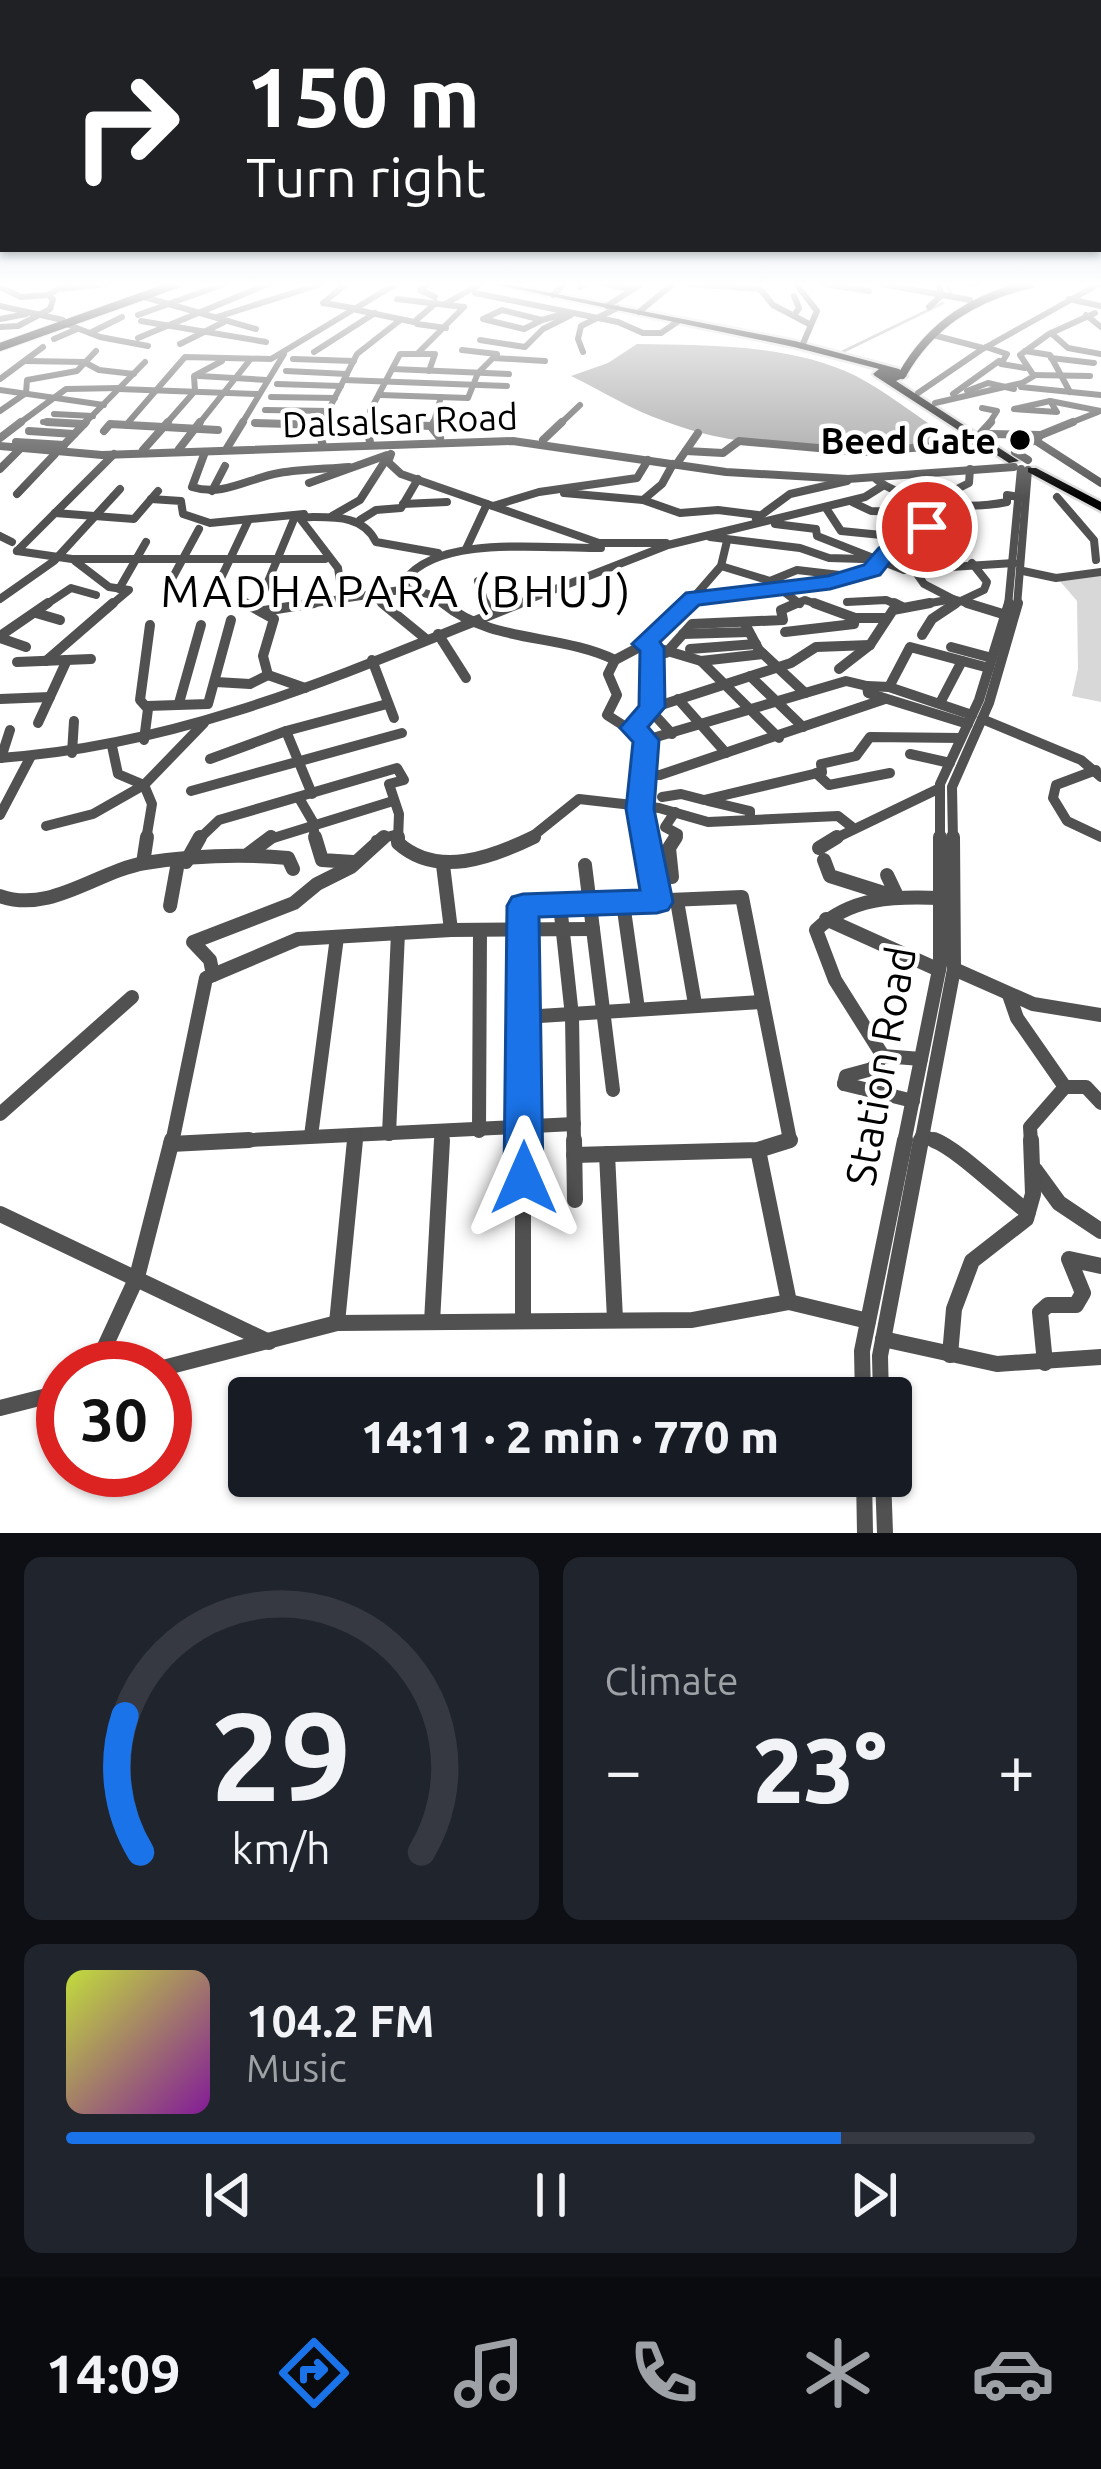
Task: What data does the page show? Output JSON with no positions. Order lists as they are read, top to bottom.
{
  "streets": {
    "street": ["Dalsalsar Road", "Station Road"]
  },
  "crossings": [
    ["Dalsalsar Road", "Station Road"]
  ],
  "districts": ["MADHAPARA (BHUJ)"],
  "places": ["Beed Gate"],
  "page": {
    "turn": ["150 m", "Turn right"],
    "limit": "30",
    "trip": "14:11 · 2 min · 770 m",
    "tile": "Climate",
    "heat": ["−", "23°", "+"],
    "song": ["104.2 FM", "Music"],
    "tabs": "14:09",
    "gauge": ["29", "km/h"]
  }
}
